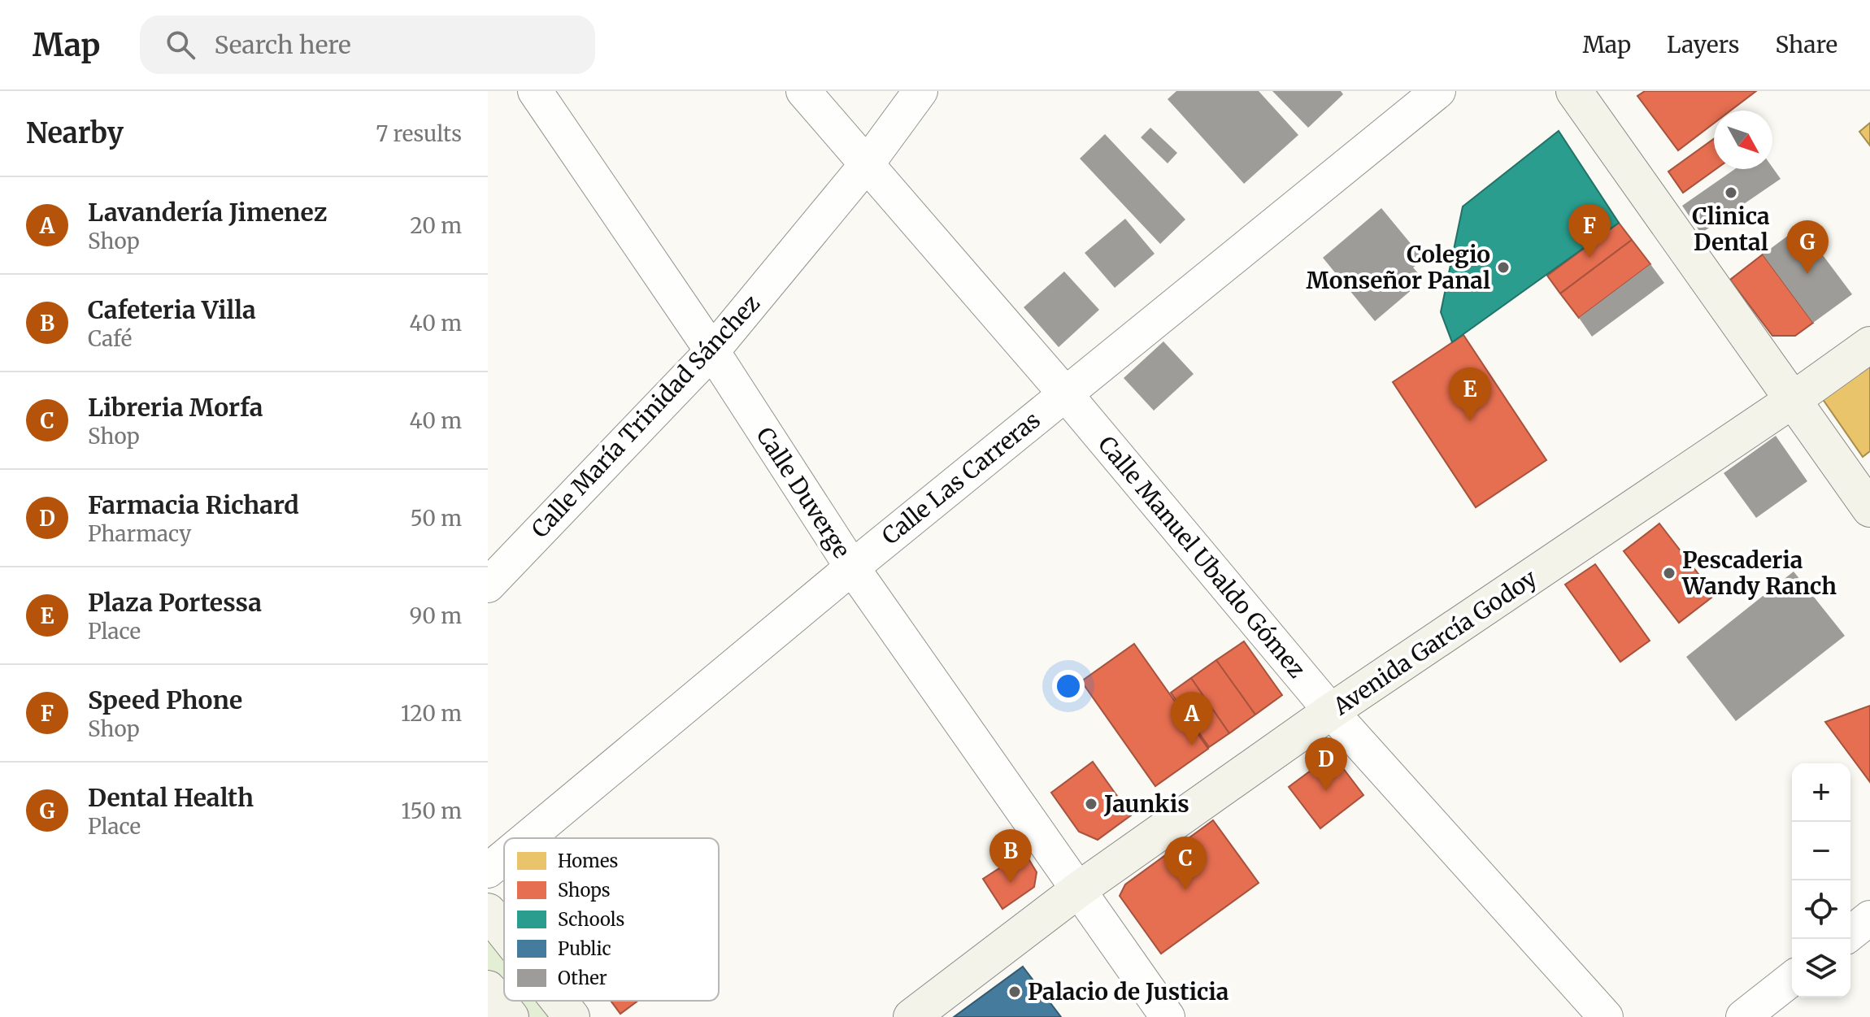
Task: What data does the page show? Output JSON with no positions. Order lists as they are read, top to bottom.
{
  "streets": {
    "main road": ["Avenida García Godoy"],
    "street": [
      "Calle María Trinidad Sánchez",
      "Calle Las Carreras",
      "Calle Duverge",
      "Calle Manuel Ubaldo Gómez"
    ]
  },
  "crossings": [
    ["Calle María Trinidad Sánchez", "Calle Duverge"],
    ["Calle María Trinidad Sánchez", "Calle Manuel Ubaldo Gómez"],
    ["Calle Las Carreras", "Calle Duverge"],
    ["Calle Las Carreras", "Calle Manuel Ubaldo Gómez"],
    ["Calle Duverge", "Avenida García Godoy"],
    ["Calle Manuel Ubaldo Gómez", "Avenida García Godoy"]
  ],
  "places": [
    "Clinica Dental",
    "Colegio Monseñor Panal",
    "Pescaderia Wandy Ranch",
    "Jaunkis",
    "Palacio de Justicia"
  ],
  "legend": [
    "Homes",
    "Shops",
    "Schools",
    "Public",
    "Other"
  ],
  "north": "bottom right",
  "page": {
    "header": "Map",
    "search": "Search here",
    "nav": ["Map", "Layers", "Share"],
    "heading": ["Nearby", "7 results"],
    "list": [
      {
        "mark": "A",
        "name": "Lavandería Jimenez",
        "note": "Shop",
        "value": "20 m"
      },
      {
        "mark": "B",
        "name": "Cafeteria Villa",
        "note": "Café",
        "value": "40 m"
      },
      {
        "mark": "C",
        "name": "Libreria Morfa",
        "note": "Shop",
        "value": "40 m"
      },
      {
        "mark": "D",
        "name": "Farmacia Richard",
        "note": "Pharmacy",
        "value": "50 m"
      },
      {
        "mark": "E",
        "name": "Plaza Portessa",
        "note": "Place",
        "value": "90 m"
      },
      {
        "mark": "F",
        "name": "Speed Phone",
        "note": "Shop",
        "value": "120 m"
      },
      {
        "mark": "G",
        "name": "Dental Health",
        "note": "Place",
        "value": "150 m"
      }
    ],
    "pins": [
      "F",
      "G",
      "E",
      "A",
      "D",
      "B",
      "C"
    ],
    "map_buttons": ["+", "−"]
  }
}
